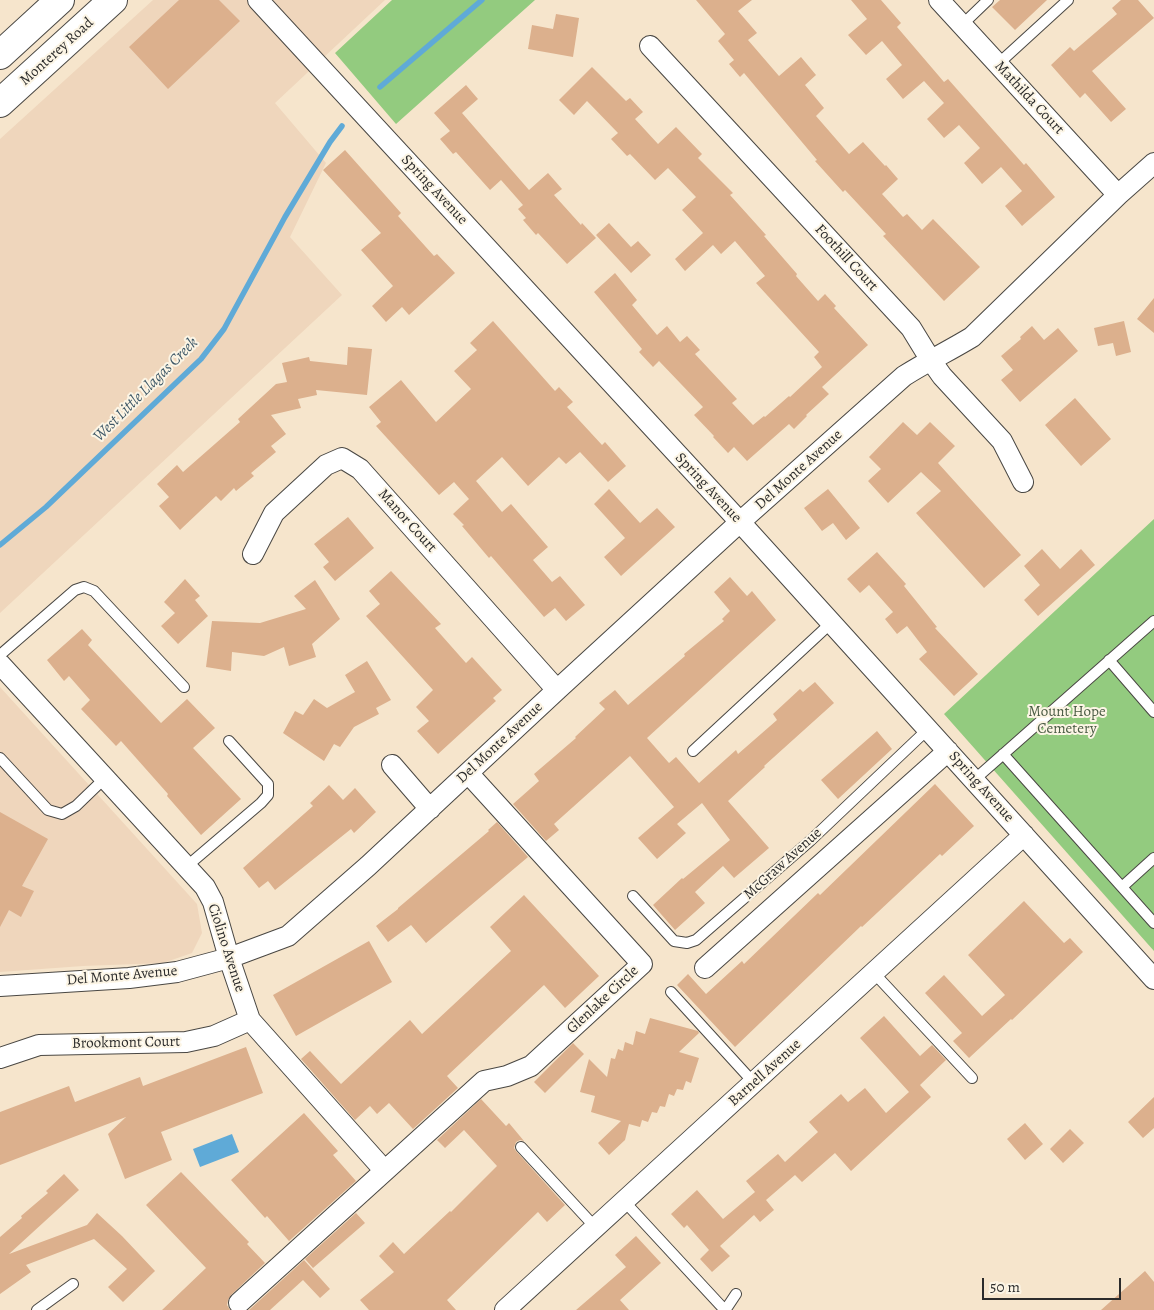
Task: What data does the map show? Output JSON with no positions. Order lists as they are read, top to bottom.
{
  "streets": {
    "main road": ["Monterey Road"],
    "street": [
      "Mathilda Court",
      "Spring Avenue",
      "Foothill Court",
      "Del Monte Avenue",
      "Manor Court",
      "McGraw Avenue",
      "Ciolino Avenue",
      "Glenlake Circle",
      "Brookmont Court",
      "Barnell Avenue"
    ]
  },
  "crossings": [
    ["Mathilda Court", "Del Monte Avenue"],
    ["Spring Avenue", "Del Monte Avenue"],
    ["Spring Avenue", "McGraw Avenue"],
    ["Spring Avenue", "Barnell Avenue"],
    ["Foothill Court", "Del Monte Avenue"],
    ["Del Monte Avenue", "Manor Court"],
    ["Del Monte Avenue", "Ciolino Avenue"],
    ["Del Monte Avenue", "Glenlake Circle"],
    ["Ciolino Avenue", "Glenlake Circle"],
    ["Ciolino Avenue", "Brookmont Court"]
  ],
  "water": ["West Little Llagas Creek"],
  "parks": ["Mount Hope Cemetery"],
  "scale_bar": "50 m"
}
